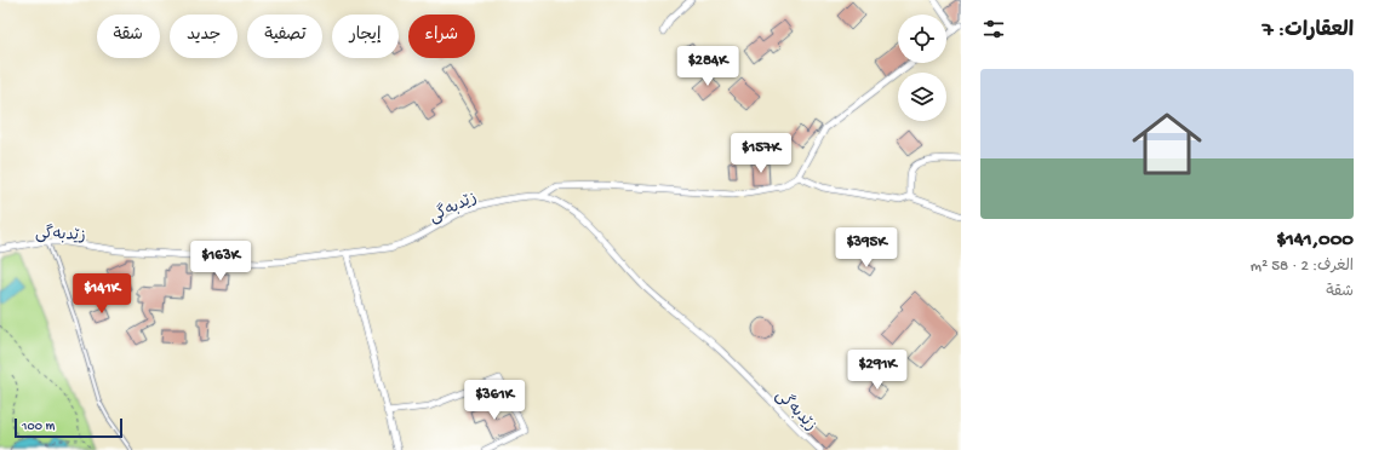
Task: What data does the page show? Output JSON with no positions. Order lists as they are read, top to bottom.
{
  "streets": {
    "street": ["زێدبەگی"]
  },
  "scale_bar": "100 m",
  "page": {
    "heading": "العقارات: 7",
    "chip": [
      "شراء",
      "إيجار",
      "تصفية",
      "جديد",
      "شقة"
    ],
    "price": [
      "$284K",
      "$157K",
      "$395K",
      "$163K",
      "$141K",
      "$291K",
      "$361K"
    ],
    "list": [
      {
        "name": "$141,000",
        "note": "الغرف: 2 · 58 m² · شقة"
      }
    ],
    "scale": "100 m"
  }
}
